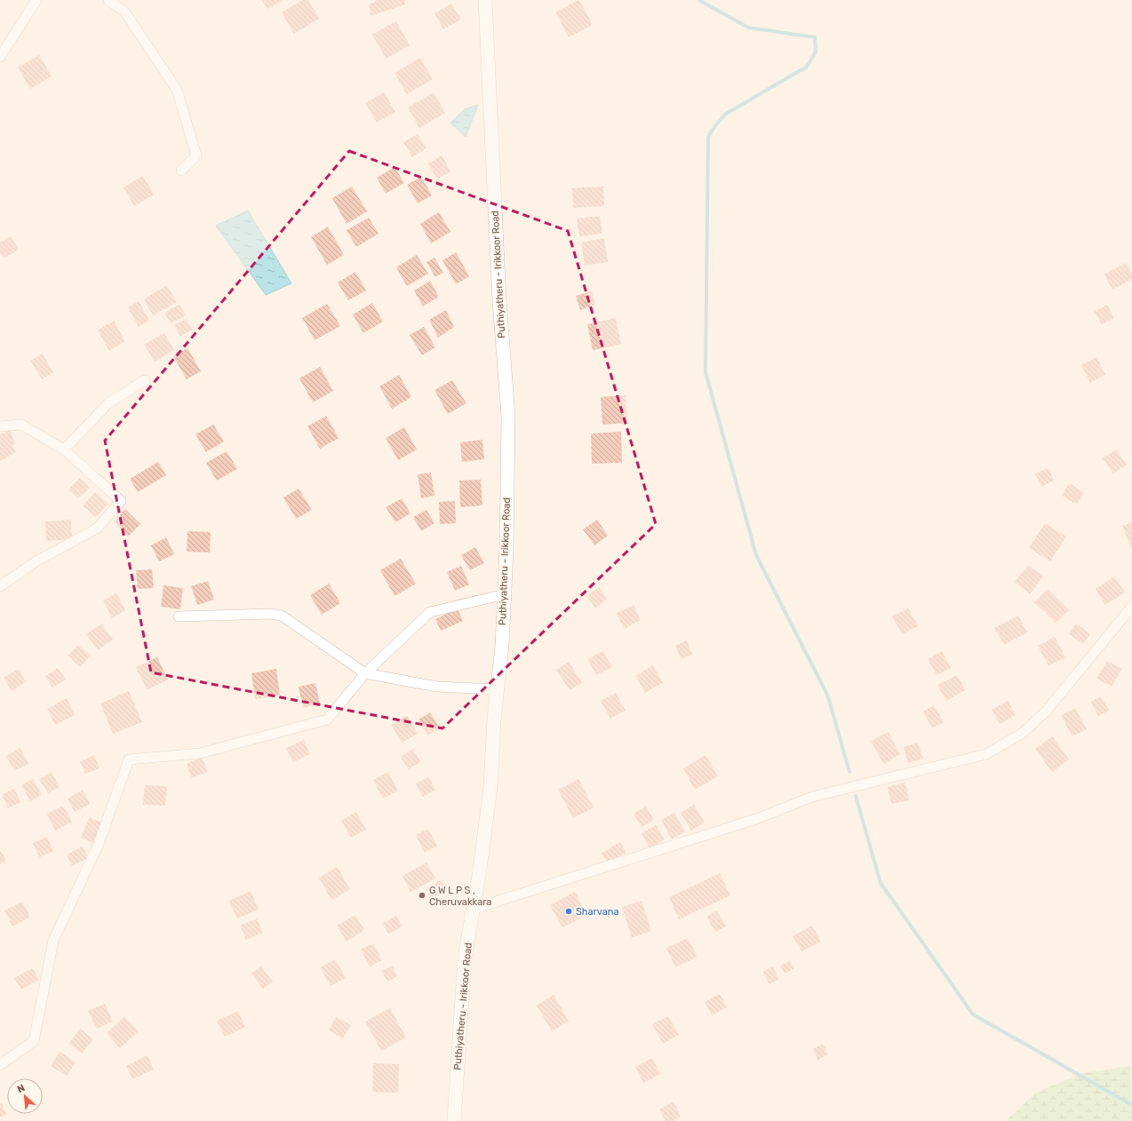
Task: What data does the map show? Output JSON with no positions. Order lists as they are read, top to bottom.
{
  "streets": {
    "main road": ["Puthiyatheru - Irikkoor Road"]
  },
  "places": ["G W L P S , Cheruvakkara", "Sharvana"],
  "north": "top left"
}
